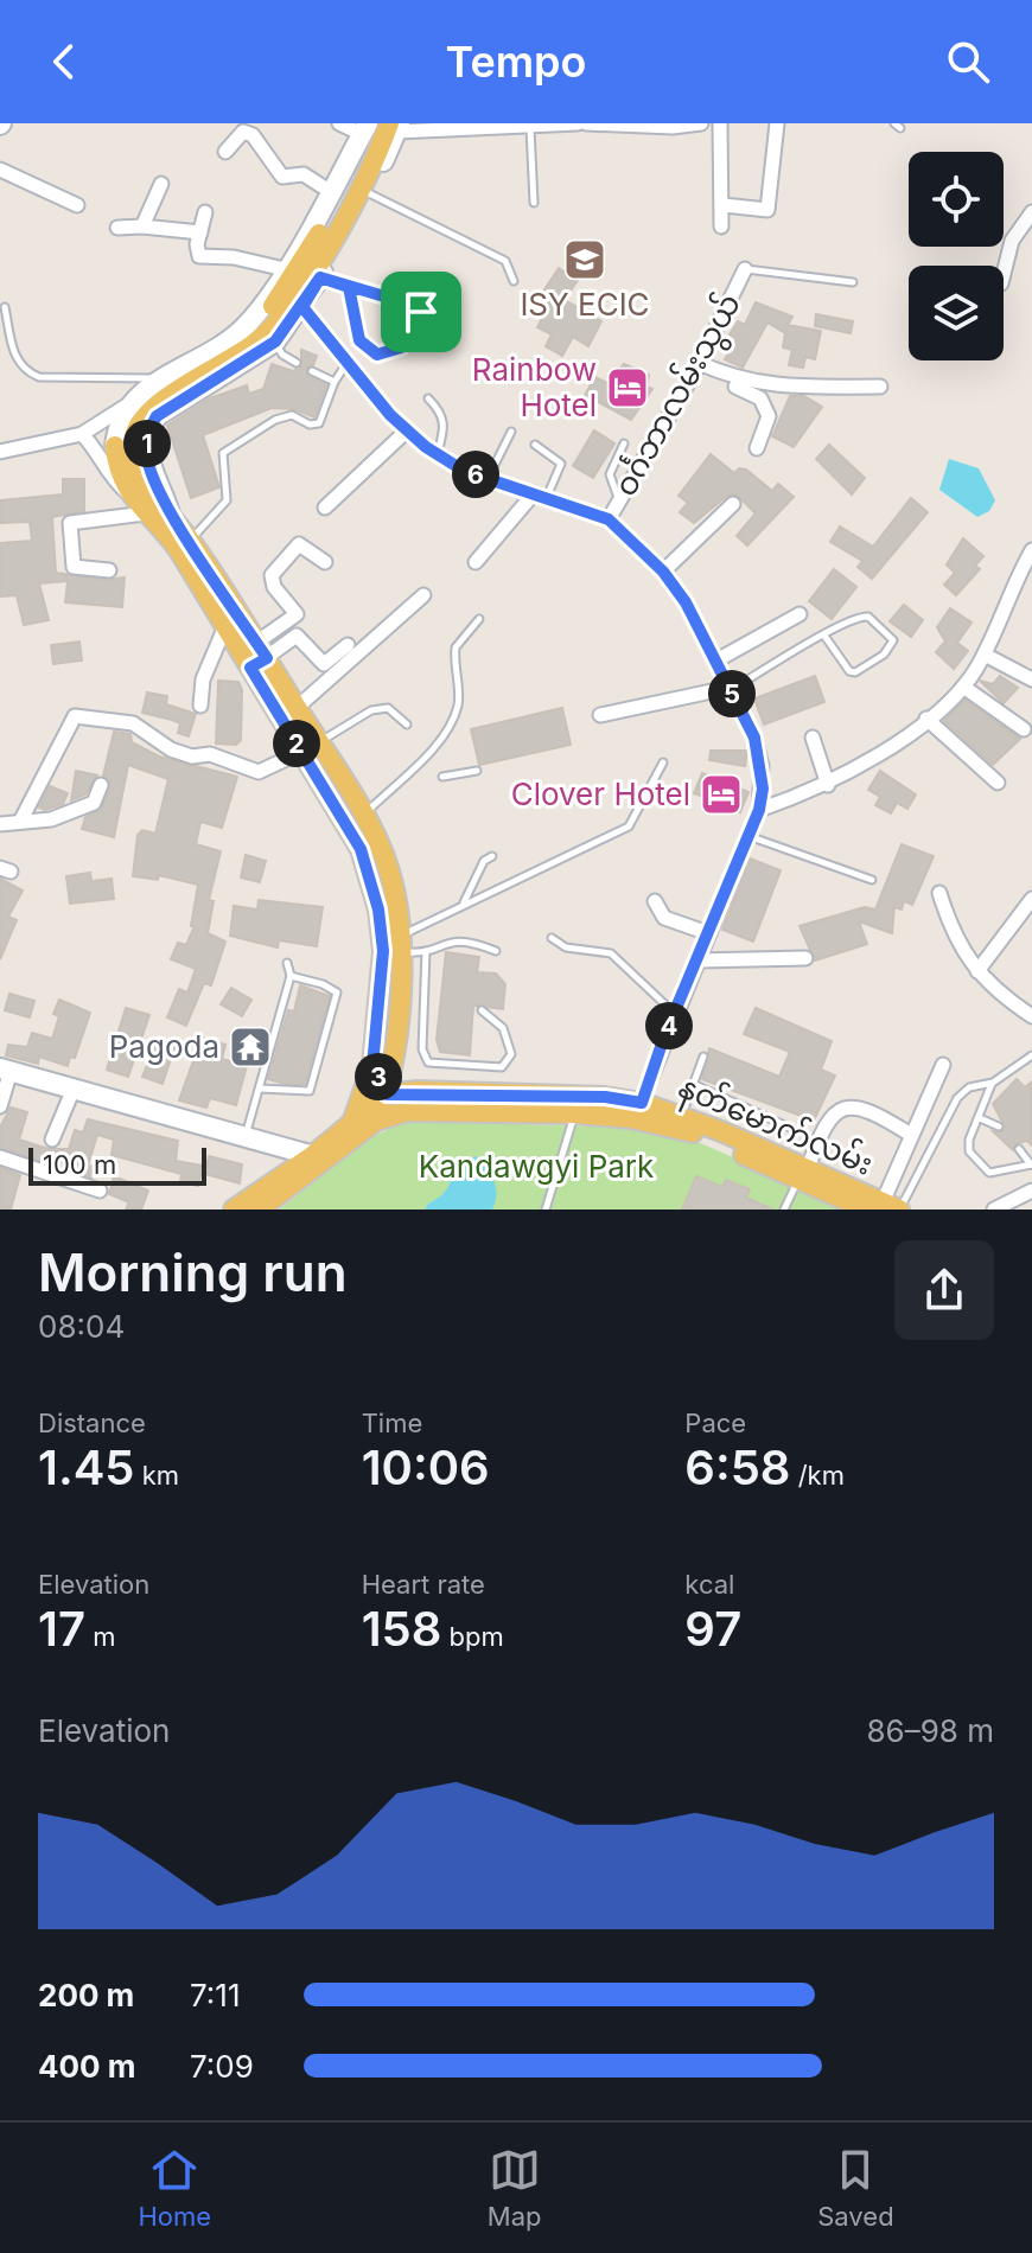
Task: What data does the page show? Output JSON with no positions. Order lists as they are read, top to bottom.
{
  "streets": {
    "main road": ["နတ်မောက်လမ်း"],
    "street": ["ဝင်္ဂဘာလမ်းသွယ်"]
  },
  "parks": ["Kandawgyi Park"],
  "places": {
    "school or university": ["ISY ECIC"],
    "hotel": ["Rainbow Hotel", "Clover Hotel"],
    "temple": ["Pagoda"]
  },
  "scale_bar": "100 m",
  "page": {
    "header": "Tempo",
    "pins": [
      "1",
      "6",
      "5",
      "2",
      "4",
      "3"
    ],
    "scale": "100 m",
    "heading": ["Morning run", "08:04"],
    "stats": [
      ["Distance", "1.45 km"],
      ["Time", "10:06"],
      ["Pace", "6:58 /km"],
      ["Elevation", "17 m"],
      ["Heart rate", "158 bpm"],
      ["kcal", "97"]
    ],
    "chart": ["Elevation", "86–98 m"],
    "list": [
      {
        "name": "200 m",
        "note": "7:11"
      },
      {
        "name": "400 m",
        "note": "7:09"
      }
    ],
    "tabs": ["Home", "Map", "Saved"]
  }
}
